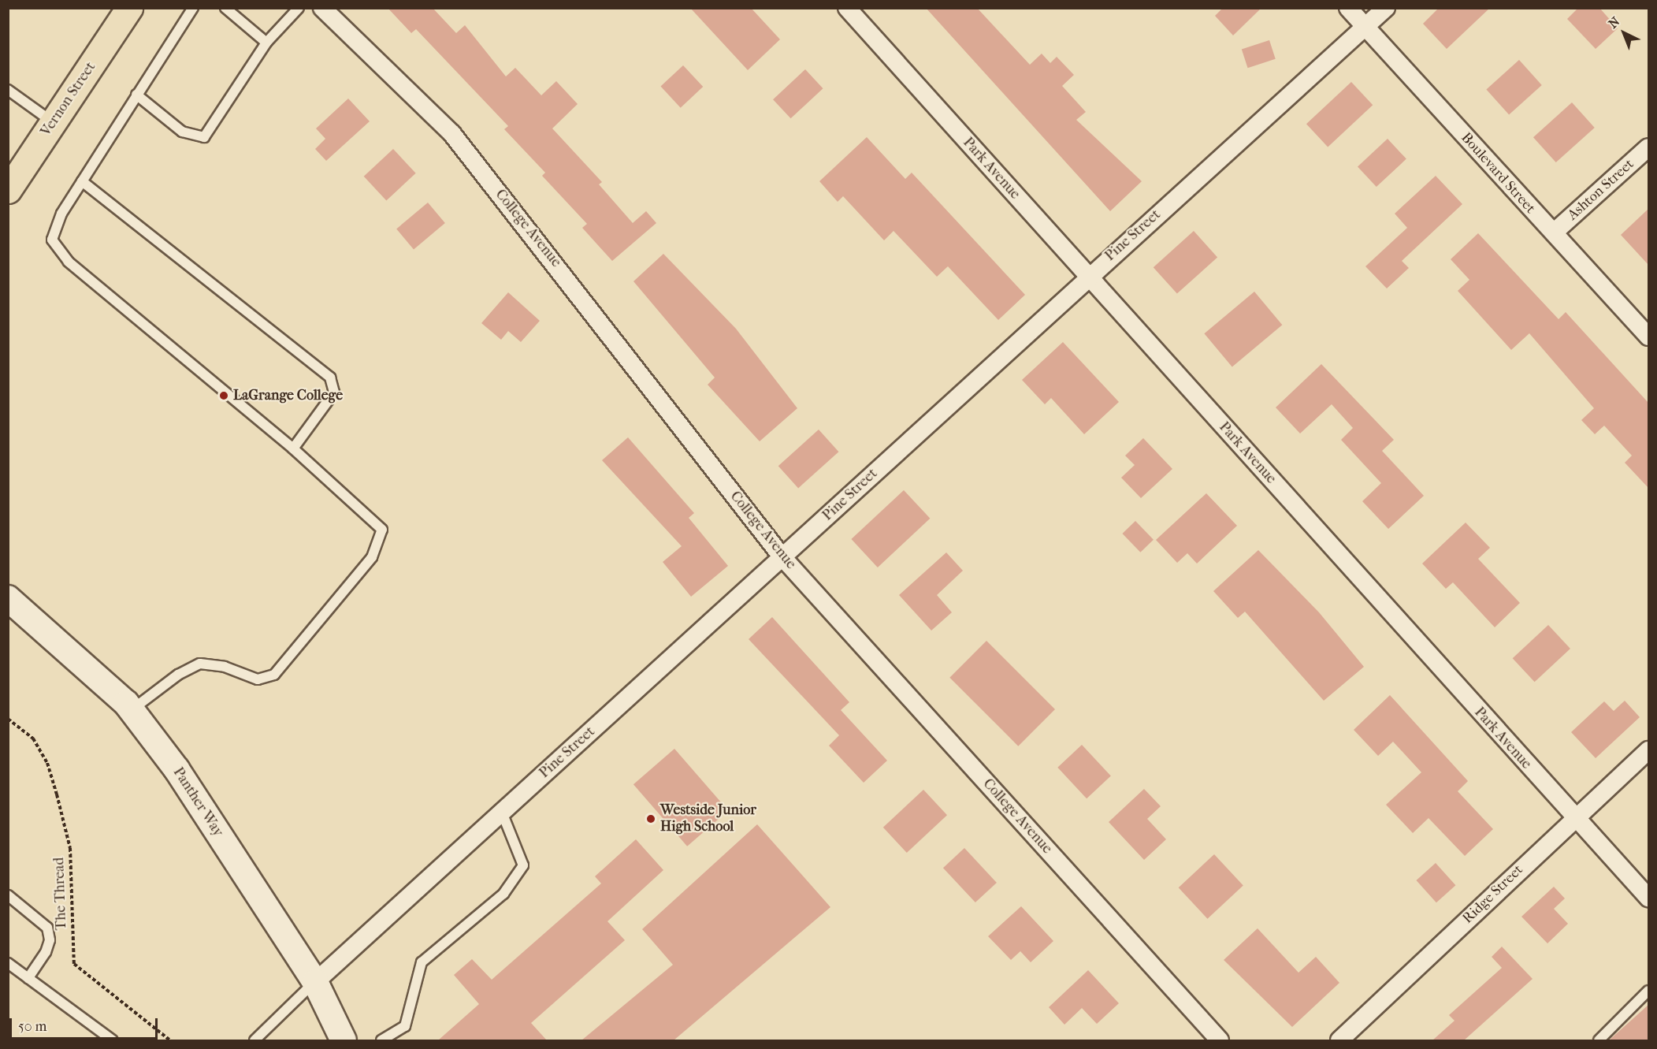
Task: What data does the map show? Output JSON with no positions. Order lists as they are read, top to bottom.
{
  "streets": {
    "main road": ["Vernon Street"],
    "street": [
      "Park Avenue",
      "Boulevard Street",
      "Ashton Street",
      "College Avenue",
      "Pine Street",
      "Panther Way",
      "Ridge Street"
    ],
    "path": ["The Thread"]
  },
  "crossings": [
    ["Park Avenue", "Pine Street"],
    ["Park Avenue", "Ridge Street"],
    ["Boulevard Street", "Ashton Street"],
    ["Boulevard Street", "Pine Street"],
    ["College Avenue", "Pine Street"],
    ["Pine Street", "Panther Way"]
  ],
  "places": ["LaGrange College", "Westside Junior High School"],
  "scale_bar": "50 m",
  "north": "top left"
}
